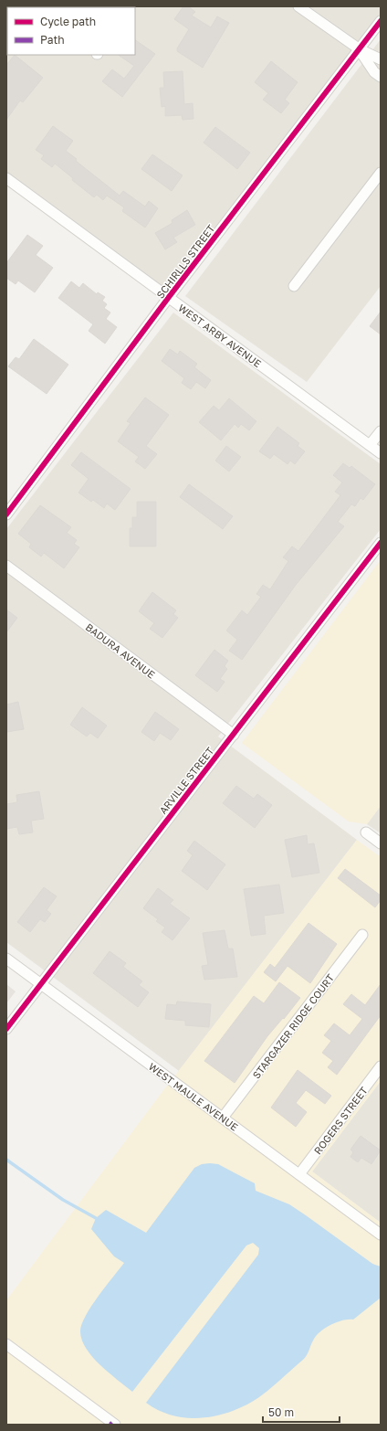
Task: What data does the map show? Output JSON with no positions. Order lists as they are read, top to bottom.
{
  "streets": {
    "street": [
      "SCHIRLLS STREET",
      "WEST ARBY AVENUE",
      "BADURA AVENUE",
      "ARVILLE STREET",
      "STARGAZER RIDGE COURT",
      "WEST MAULE AVENUE",
      "ROGERS STREET"
    ]
  },
  "crossings": [
    ["SCHIRLLS STREET", "WEST ARBY AVENUE"],
    ["BADURA AVENUE", "ARVILLE STREET"],
    ["ARVILLE STREET", "WEST MAULE AVENUE"],
    ["STARGAZER RIDGE COURT", "WEST MAULE AVENUE"],
    ["WEST MAULE AVENUE", "ROGERS STREET"]
  ],
  "legend": ["Cycle path", "Path"],
  "scale_bar": "50 m"
}
